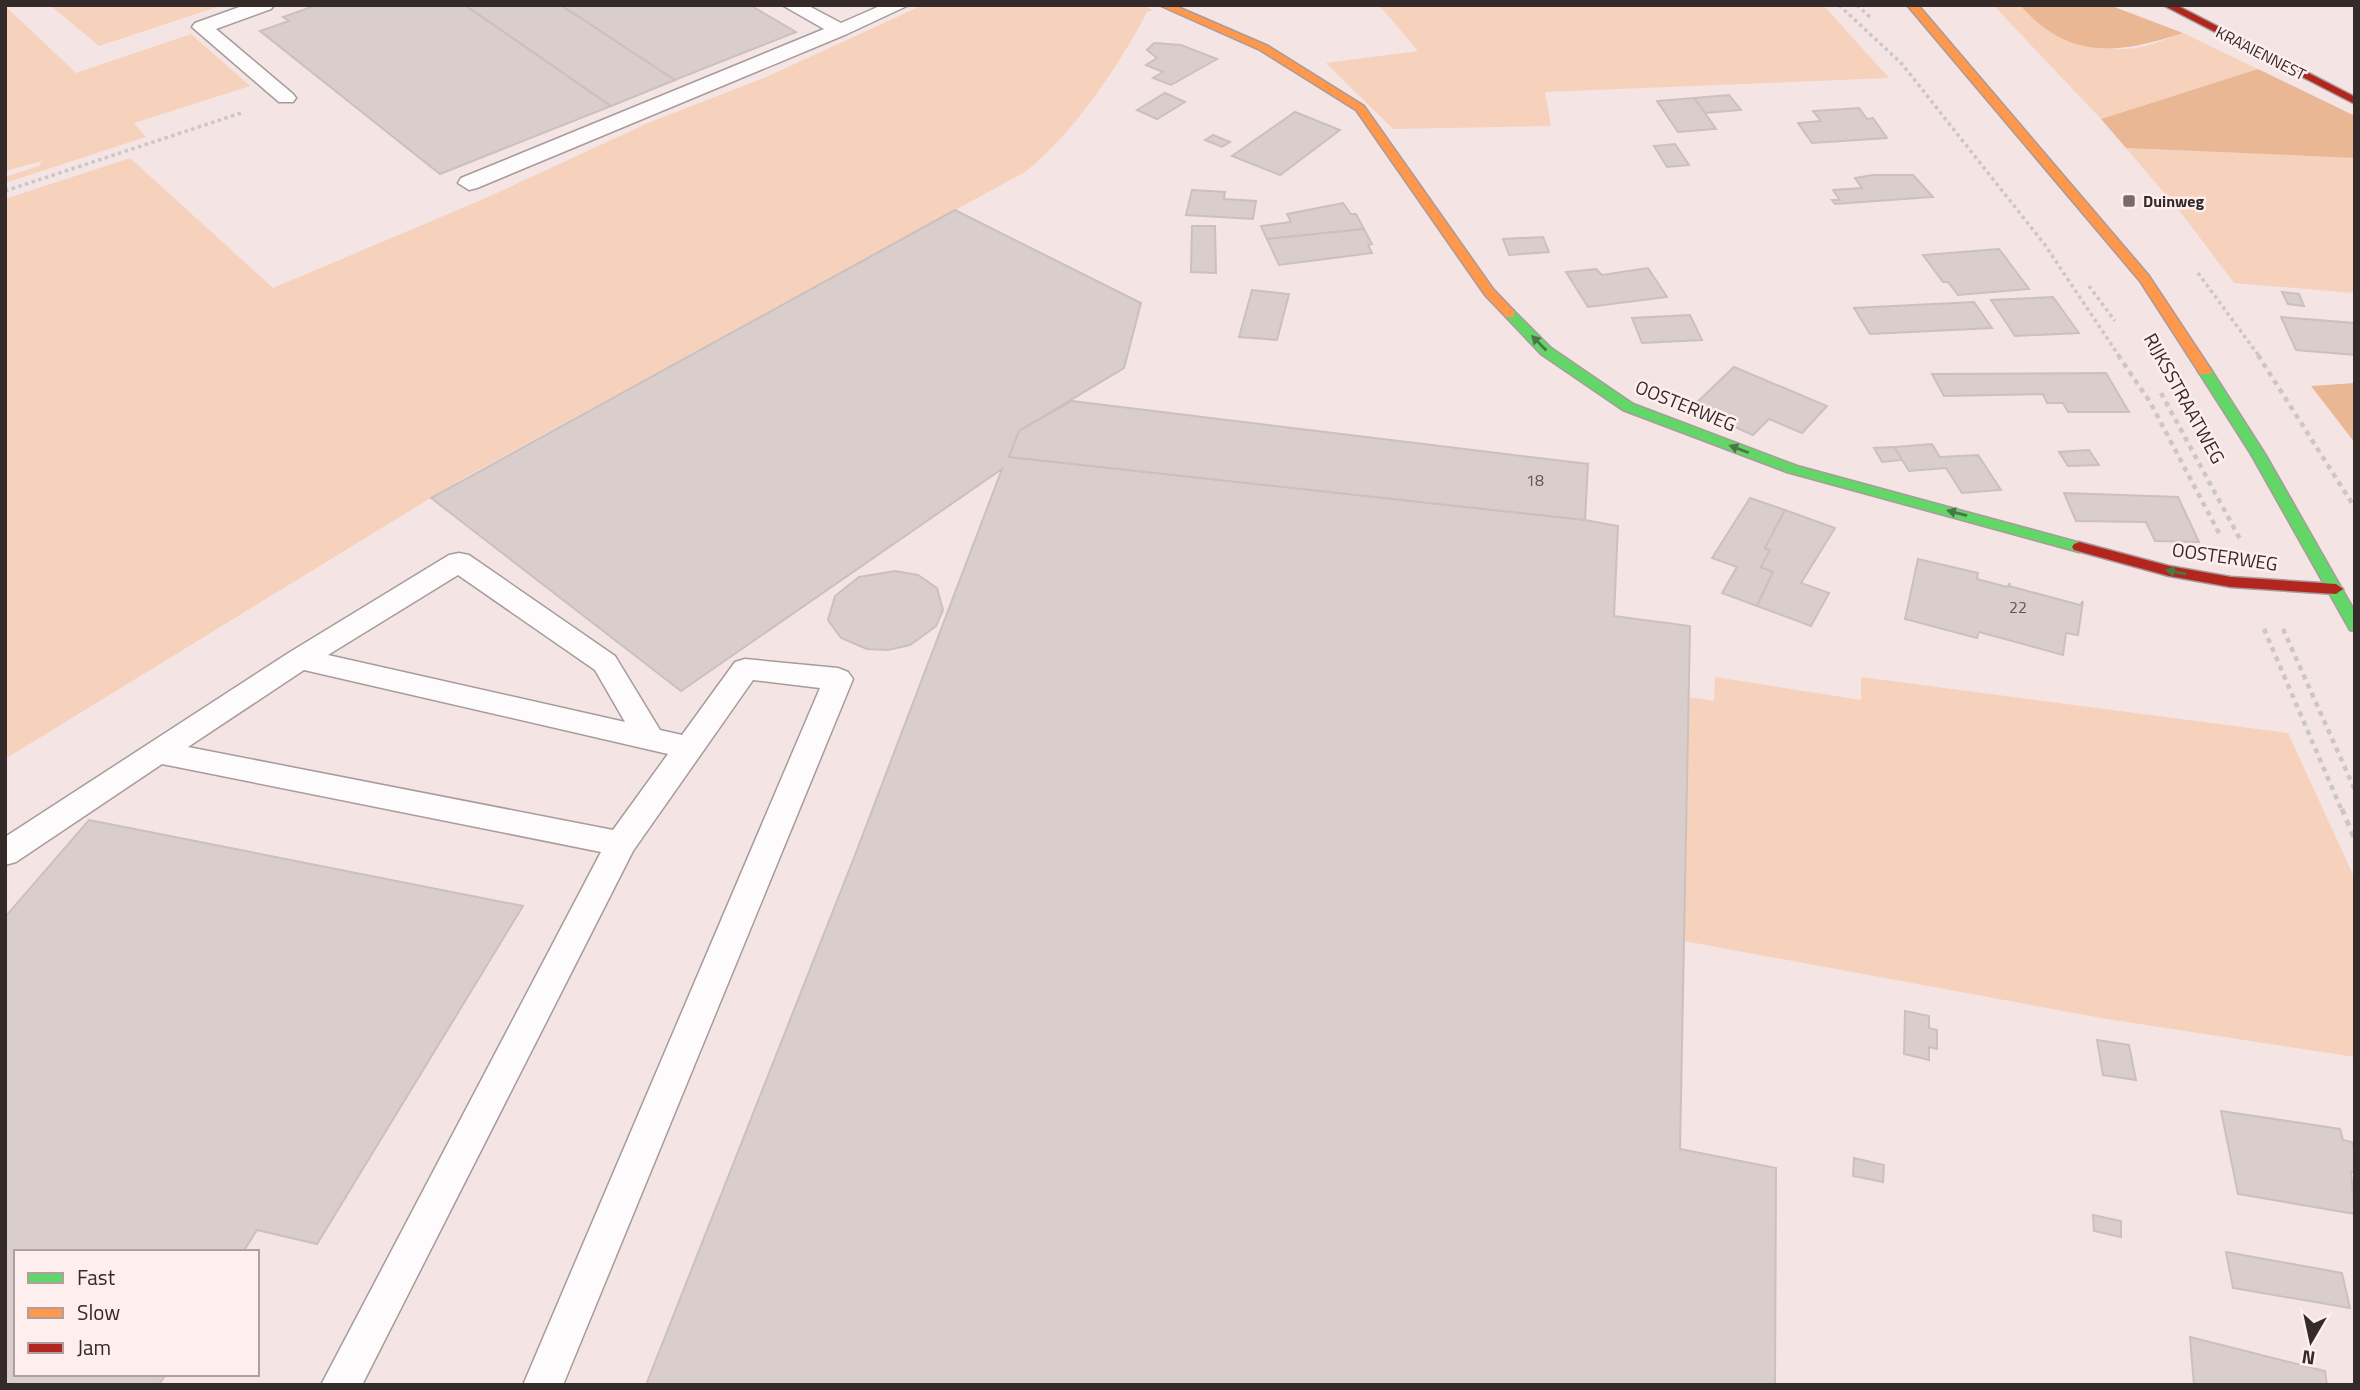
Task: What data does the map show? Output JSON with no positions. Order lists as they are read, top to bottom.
{
  "streets": {
    "street": ["KRAAIENNEST", "RIJKSSTRAATWEG", "OOSTERWEG"]
  },
  "crossings": [
    ["RIJKSSTRAATWEG", "OOSTERWEG"]
  ],
  "one_way": ["OOSTERWEG"],
  "places": {
    "transit": ["Duinweg"]
  },
  "house_numbers": ["18", "22"],
  "legend": ["Fast", "Slow", "Jam"],
  "north": "bottom"
}
